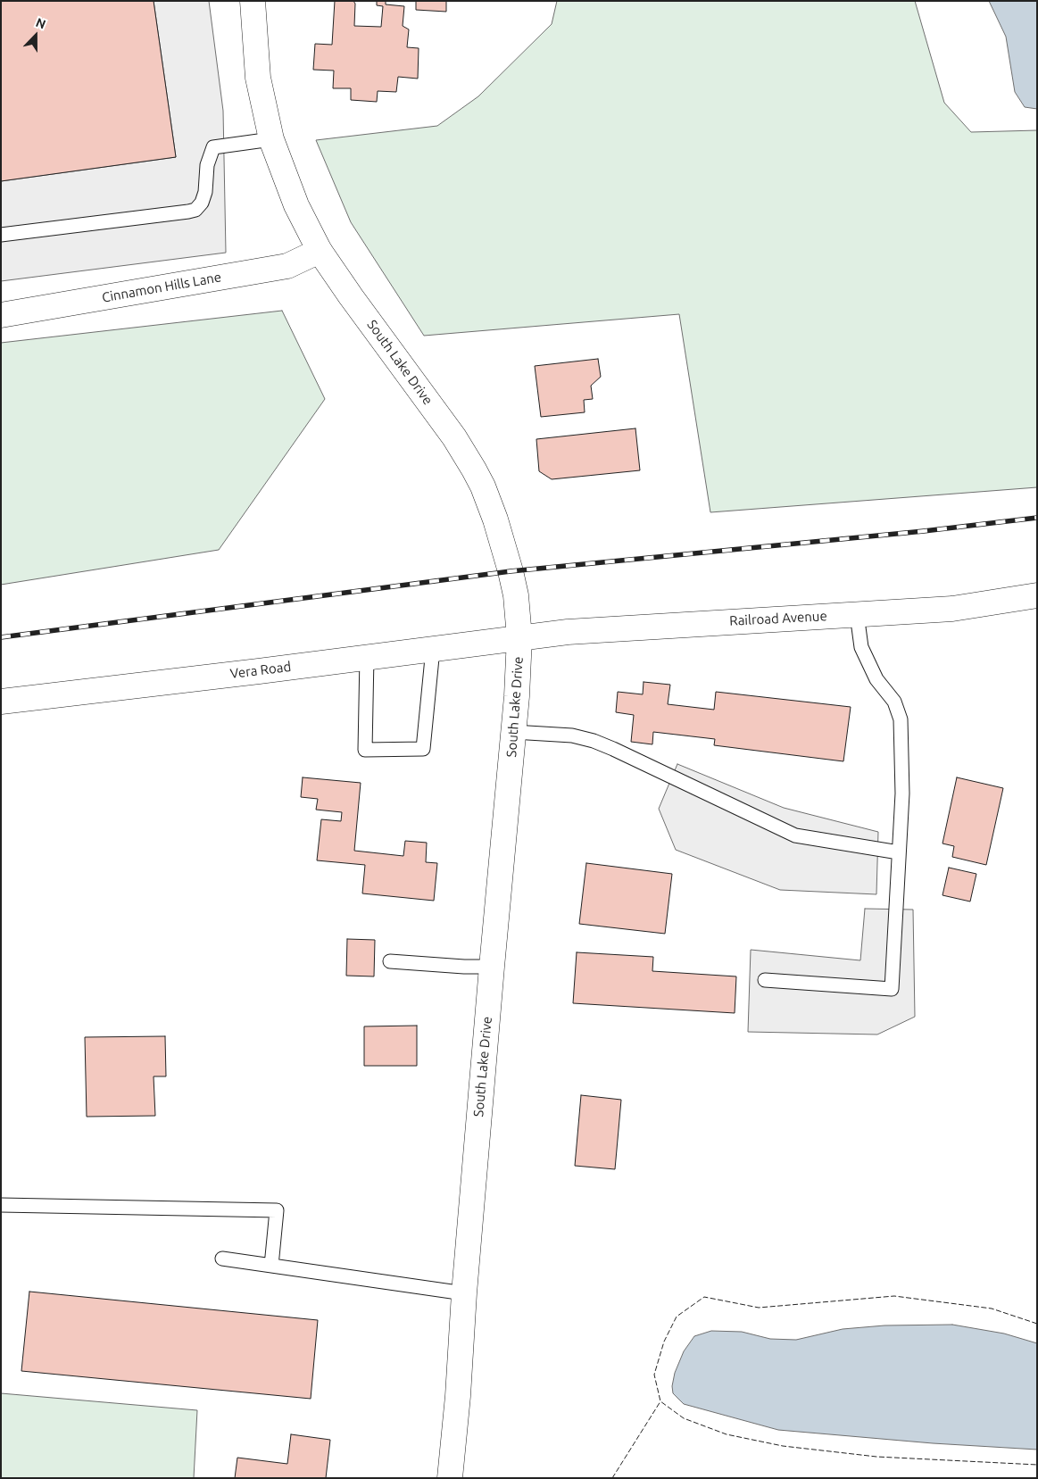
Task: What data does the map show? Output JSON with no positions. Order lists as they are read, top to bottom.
{
  "streets": {
    "main road": [
      "Cinnamon Hills Lane",
      "South Lake Drive",
      "Railroad Avenue",
      "Vera Road"
    ]
  },
  "crossings": [
    ["Cinnamon Hills Lane", "South Lake Drive"],
    ["South Lake Drive", "Railroad Avenue"],
    ["South Lake Drive", "Vera Road"],
    ["Railroad Avenue", "Vera Road"]
  ],
  "north": "top"
}
